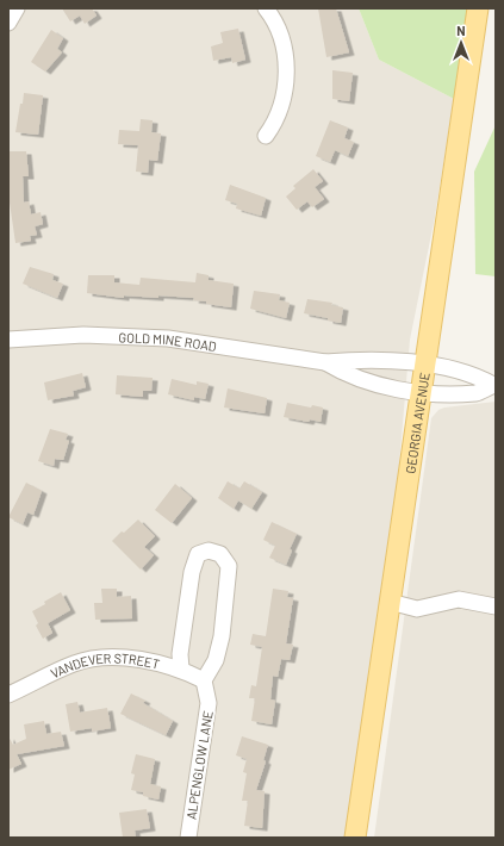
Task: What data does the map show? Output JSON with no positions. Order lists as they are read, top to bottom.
{
  "streets": {
    "main road": ["GEORGIA AVENUE"],
    "street": ["GOLD MINE ROAD", "VANDEVER STREET", "ALPENGLOW LANE"]
  },
  "crossings": [
    ["GOLD MINE ROAD", "GEORGIA AVENUE"],
    ["VANDEVER STREET", "ALPENGLOW LANE"]
  ],
  "north": "top"
}
